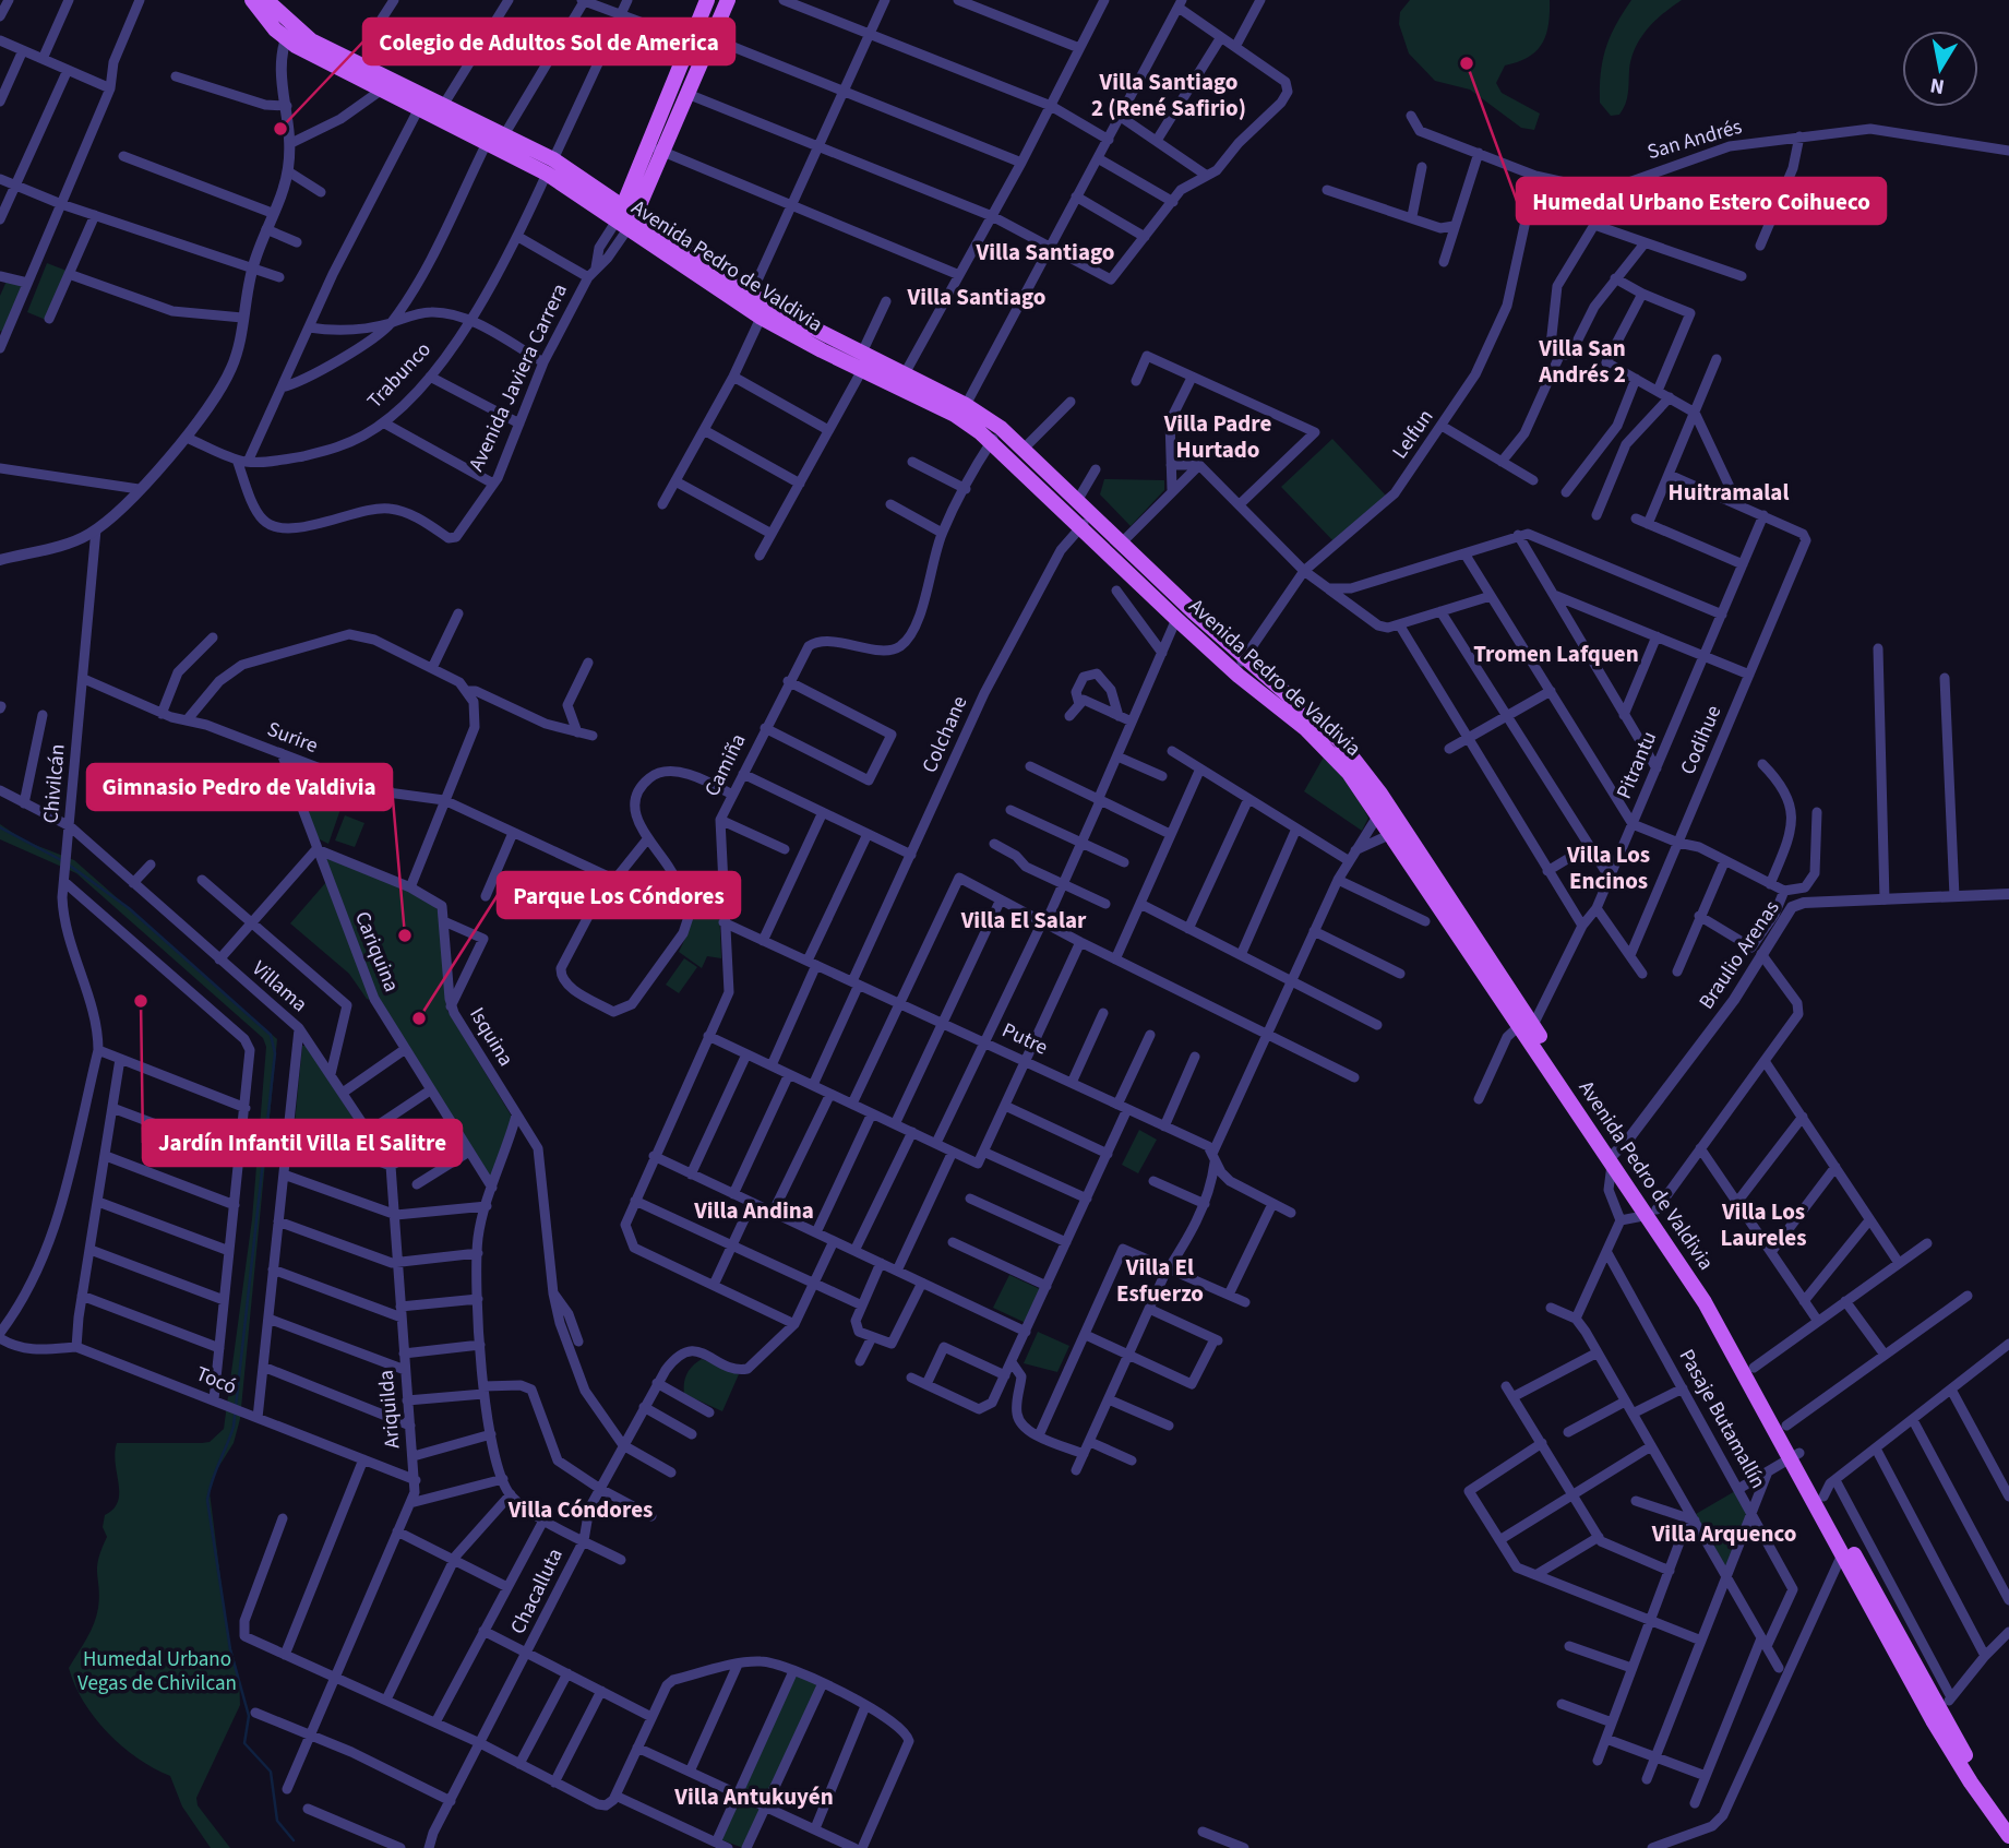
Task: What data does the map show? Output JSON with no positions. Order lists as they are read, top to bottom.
{
  "streets": {
    "main road": ["Avenida Pedro de Valdivia", "Avenida Javiera Carrera"],
    "street": [
      "San Andrés",
      "Trabunco",
      "Lelfun",
      "Colchane",
      "Surire",
      "Codihue",
      "Camiña",
      "Pitrantu",
      "Chivilcán",
      "Cariquina",
      "Braulio Arenas",
      "Villama",
      "Isquina",
      "Putre",
      "Tocó",
      "Ariquilda",
      "Pasaje Butamallín",
      "Chacalluta"
    ]
  },
  "crossings": [
    ["Avenida Pedro de Valdivia", "Trabunco"],
    ["Avenida Pedro de Valdivia", "Avenida Javiera Carrera"],
    ["Avenida Pedro de Valdivia", "Lelfun"],
    ["Avenida Pedro de Valdivia", "Colchane"],
    ["Avenida Pedro de Valdivia", "Camiña"],
    ["Avenida Pedro de Valdivia", "Pitrantu"],
    ["Avenida Pedro de Valdivia", "Braulio Arenas"],
    ["Trabunco", "Avenida Javiera Carrera"],
    ["Colchane", "Putre"],
    ["Surire", "Chivilcán"],
    ["Surire", "Cariquina"],
    ["Codihue", "Pitrantu"],
    ["Camiña", "Putre"],
    ["Chivilcán", "Villama"],
    ["Chivilcán", "Tocó"],
    ["Villama", "Tocó"],
    ["Villama", "Ariquilda"],
    ["Isquina", "Chacalluta"],
    ["Tocó", "Ariquilda"]
  ],
  "districts": [
    "Villa Santiago 2 (René Safirio)",
    "Villa Santiago",
    "Villa Santiago",
    "Villa San Andrés 2",
    "Villa Padre Hurtado",
    "Huitramalal",
    "Tromen Lafquen",
    "Villa Los Encinos",
    "Villa El Salar",
    "Villa Andina",
    "Villa Los Laureles",
    "Villa El Esfuerzo",
    "Villa Cóndores",
    "Villa Arquenco",
    "Villa Antukuyén"
  ],
  "parks": ["Humedal Urbano Vegas de Chivilcan"],
  "places": [
    "Humedal Urbano Estero Coihueco",
    "Colegio de Adultos Sol de America",
    "Gimnasio Pedro de Valdivia",
    "Jardín Infantil Villa El Salitre",
    "Parque Los Cóndores"
  ],
  "north": "bottom"
}
